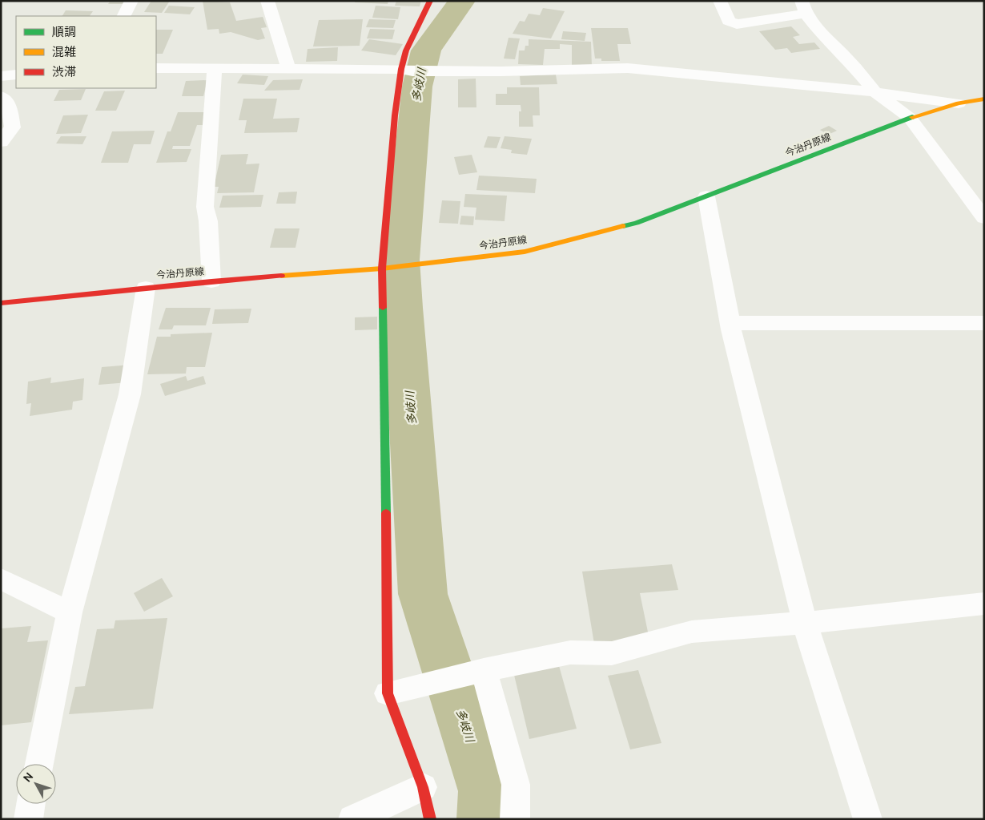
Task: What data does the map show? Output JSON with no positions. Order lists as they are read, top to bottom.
{
  "streets": {
    "main road": ["今治丹原線"]
  },
  "water": ["多岐川"],
  "legend": ["順調", "混雑", "渋滞"],
  "north": "top left"
}
